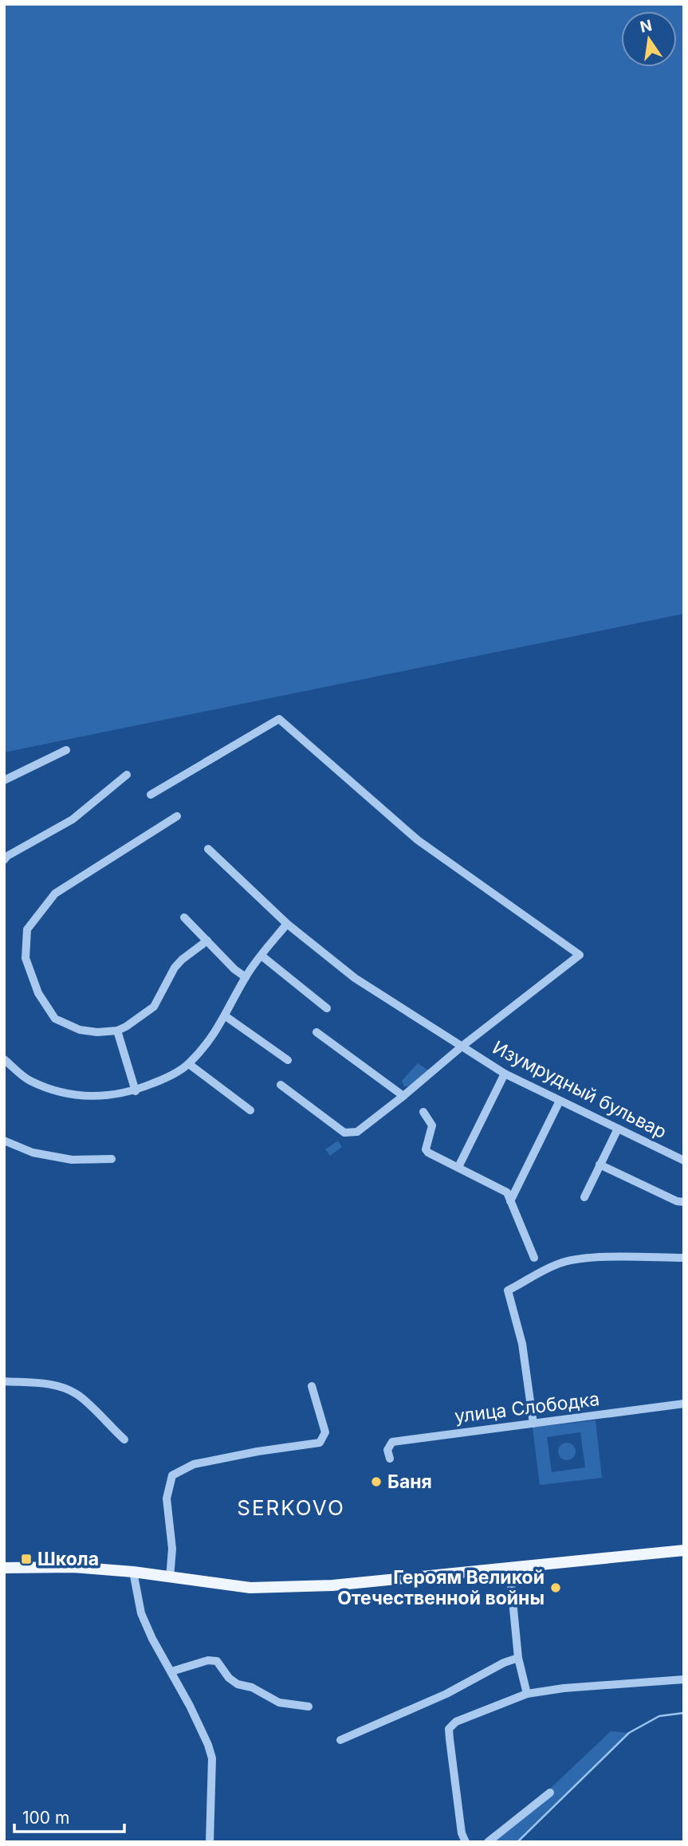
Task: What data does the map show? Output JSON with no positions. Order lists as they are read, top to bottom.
{
  "streets": {
    "street": ["Изумрудный бульвар", "улица Слободка"]
  },
  "districts": ["SERKOVO"],
  "places": {
    "other": ["Баня", "Героям Великой Отечественной войны"],
    "transit": ["Школа"]
  },
  "scale_bar": "100 m",
  "north": "top"
}
